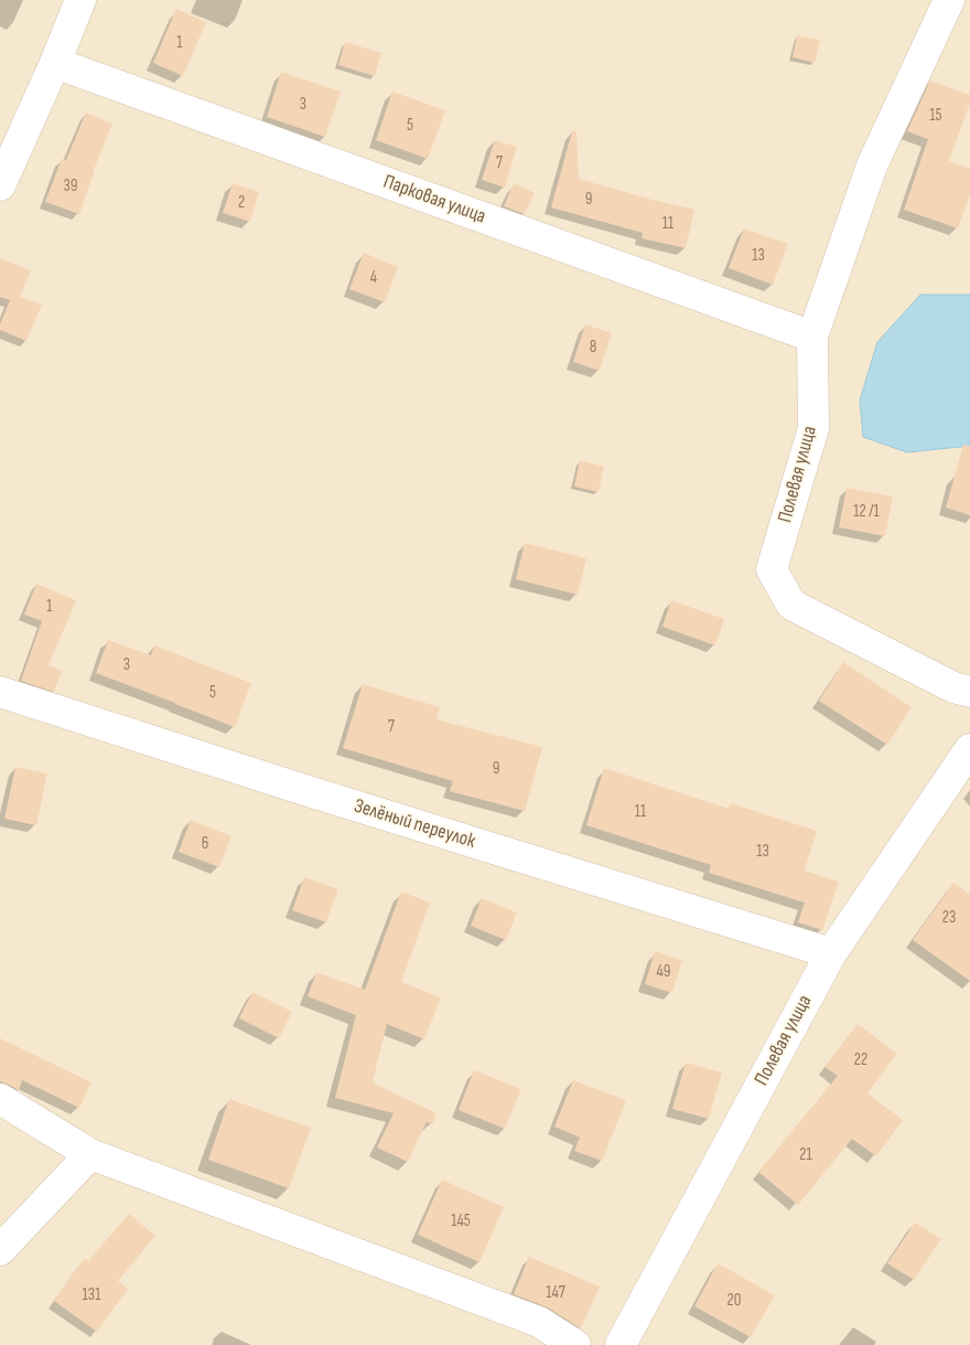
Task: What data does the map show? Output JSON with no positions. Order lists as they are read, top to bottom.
{
  "streets": {
    "street": ["Парковая улица", "Полевая улица", "Зелёный переулок"]
  },
  "crossings": [
    ["Парковая улица", "Полевая улица"],
    ["Полевая улица", "Зелёный переулок"]
  ],
  "house_numbers": [
    "1",
    "3",
    "15",
    "5",
    "7",
    "39",
    "9",
    "2",
    "11",
    "13",
    "4",
    "8",
    "12 /1",
    "1",
    "3",
    "5",
    "7",
    "9",
    "11",
    "6",
    "13",
    "23",
    "49",
    "22",
    "21",
    "145",
    "147",
    "131",
    "20"
  ]
}
